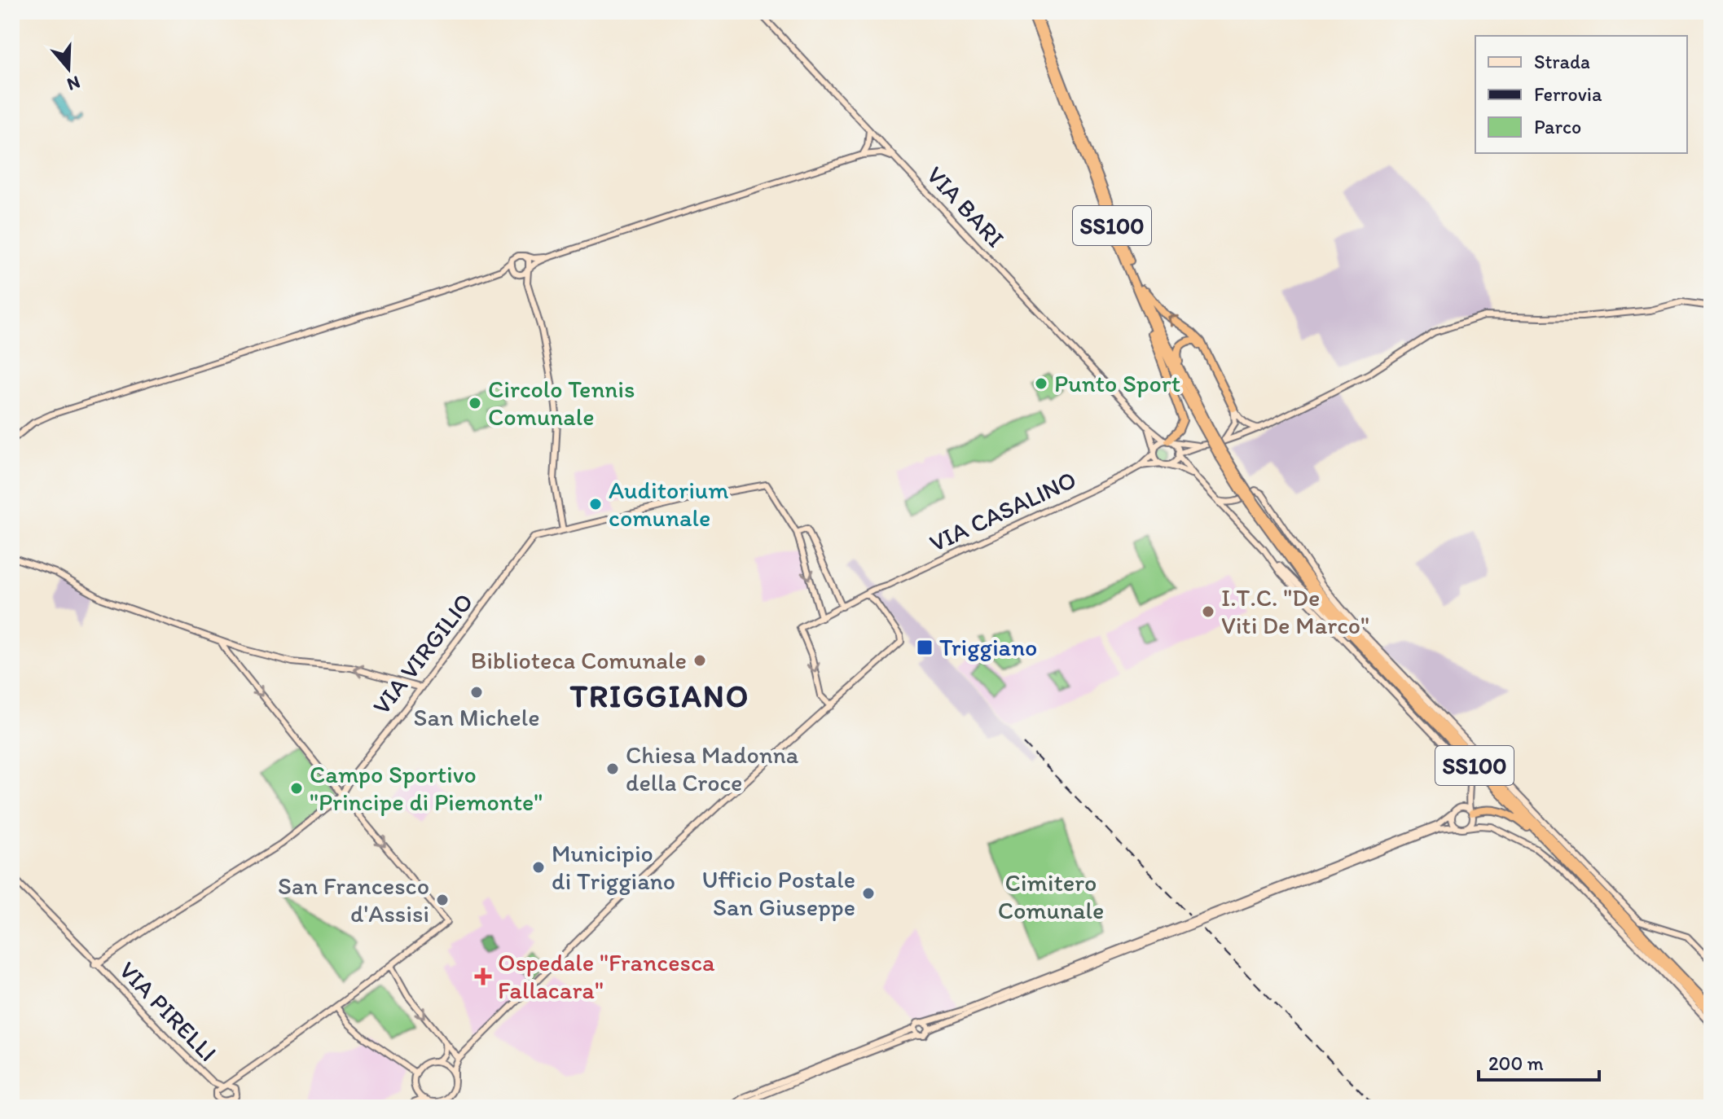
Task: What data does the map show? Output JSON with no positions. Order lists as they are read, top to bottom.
{
  "streets": {
    "highway": ["SS100"],
    "main road": [
      "VIA BARI",
      "VIA CASALINO",
      "VIA VIRGILIO",
      "VIA PIRELLI"
    ]
  },
  "crossings": [
    ["VIA BARI", "SS100"],
    ["VIA BARI", "VIA CASALINO"],
    ["SS100", "VIA CASALINO"],
    ["VIA VIRGILIO", "VIA PIRELLI"]
  ],
  "districts": ["TRIGGIANO"],
  "parks": ["Cimitero Comunale"],
  "places": {
    "other": [
      "Punto Sport",
      "Circolo Tennis Comunale",
      "Auditorium comunale",
      "I.T.C. \"De Viti De Marco\"",
      "Biblioteca Comunale",
      "San Michele",
      "Chiesa Madonna della Croce",
      "Campo Sportivo \"Principe di Piemonte\"",
      "Municipio di Triggiano",
      "Ufficio Postale San Giuseppe",
      "San Francesco d'Assisi"
    ],
    "transit": ["Triggiano"],
    "health": ["Ospedale \"Francesca Fallacara\""]
  },
  "legend": ["Strada", "Ferrovia", "Parco"],
  "scale_bar": "200 m",
  "north": "bottom"
}
